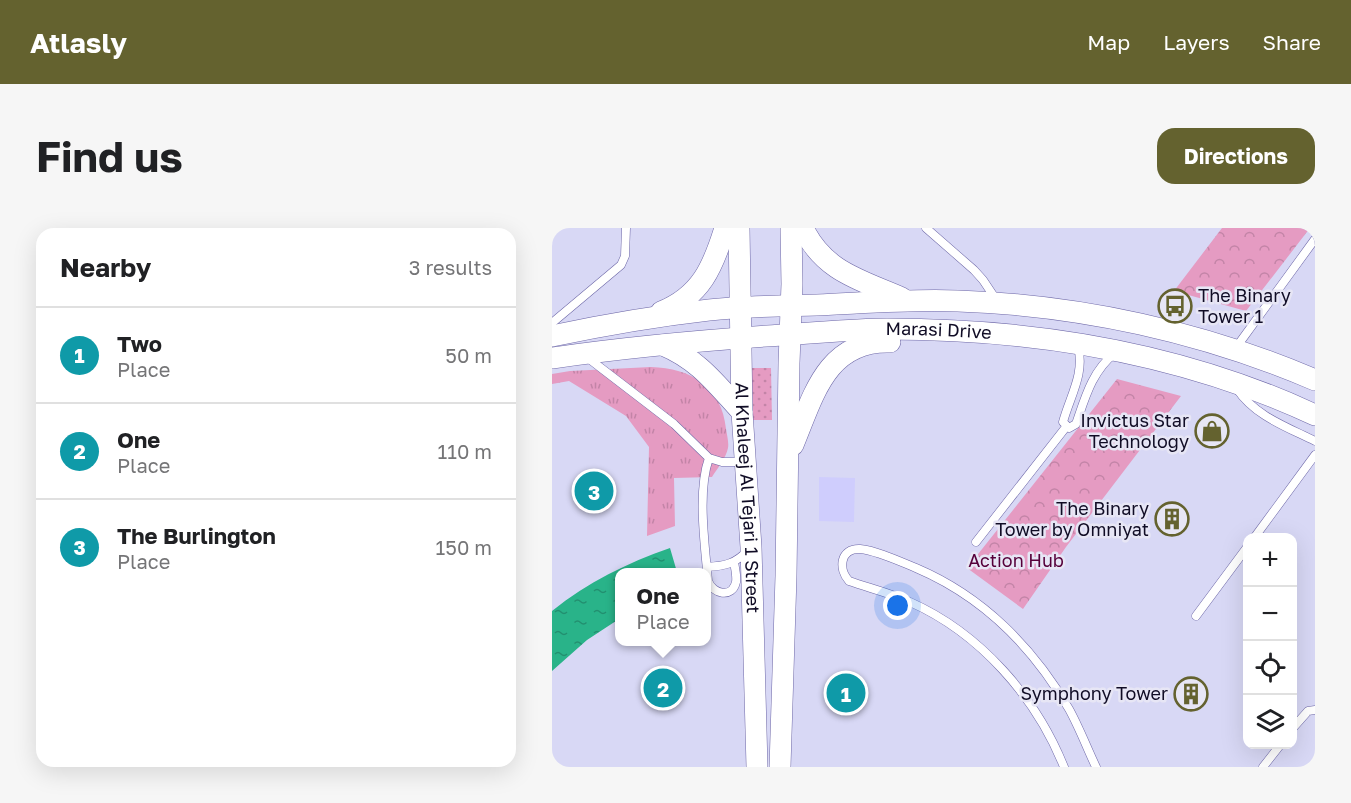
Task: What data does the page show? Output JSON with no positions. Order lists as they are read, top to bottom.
{
  "streets": {
    "main road": ["Marasi Drive", "Al Khaleej Al Tejari 1 Street"]
  },
  "crossings": [
    ["Marasi Drive", "Al Khaleej Al Tejari 1 Street"]
  ],
  "parks": ["Action Hub"],
  "places": {
    "bus stop": ["The Binary Tower 1"],
    "shop": ["Invictus Star Technology"],
    "building": ["The Binary Tower by Omniyat", "Symphony Tower"]
  },
  "page": {
    "header": "Atlasly",
    "nav": ["Map", "Layers", "Share"],
    "buttons": "Directions",
    "title": "Find us",
    "heading": ["Nearby", "3 results"],
    "list": [
      {
        "mark": "1",
        "name": "Two",
        "note": "Place",
        "value": "50 m"
      },
      {
        "mark": "2",
        "name": "One",
        "note": "Place",
        "value": "110 m"
      },
      {
        "mark": "3",
        "name": "The Burlington",
        "note": "Place",
        "value": "150 m"
      }
    ],
    "pins": ["3", "2", "1"],
    "map_buttons": ["+", "−"],
    "popup": ["One", "Place"]
  }
}
